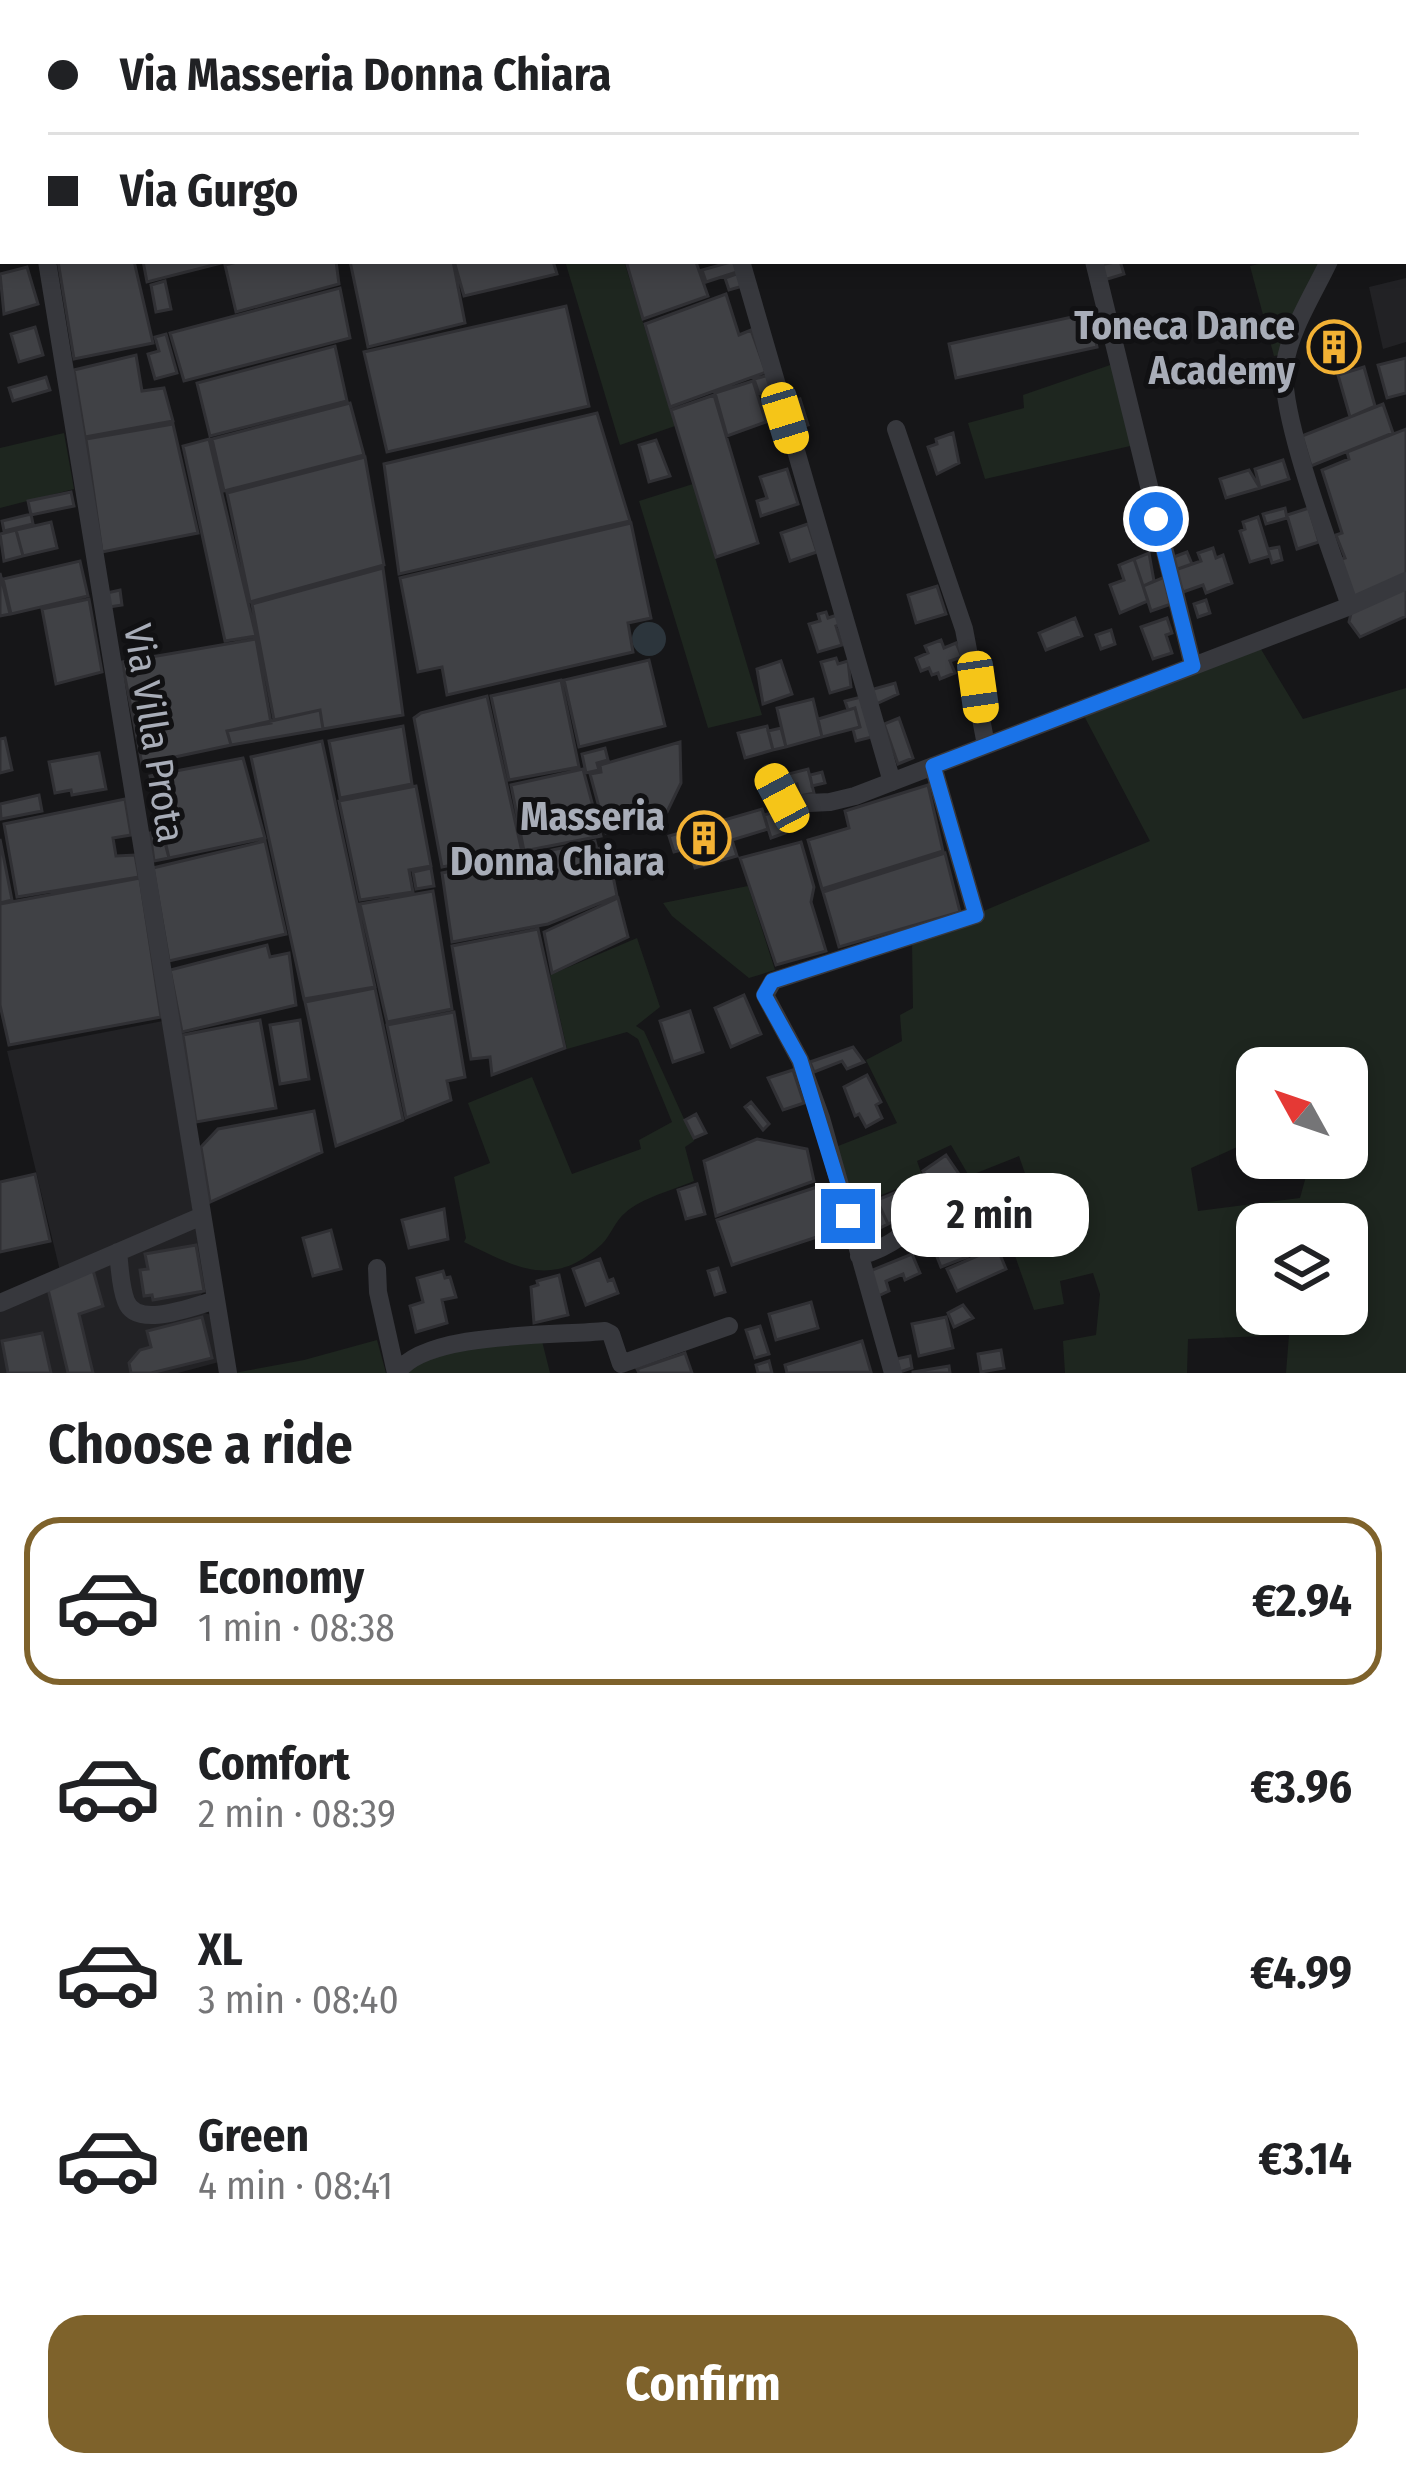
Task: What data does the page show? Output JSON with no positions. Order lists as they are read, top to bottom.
{
  "streets": {
    "street": ["Via Villa Prota"]
  },
  "places": {
    "building": ["Toneca Dance Academy", "Masseria Donna Chiara"]
  },
  "north": "top left",
  "page": {
    "banner": ["Via Masseria Donna Chiara", "Via Gurgo"],
    "bubble": "2 min",
    "heading": "Choose a ride",
    "list": [
      {
        "name": "Economy",
        "note": "1 min · 08:38",
        "value": "€2.94"
      },
      {
        "name": "Comfort",
        "note": "2 min · 08:39",
        "value": "€3.96"
      },
      {
        "name": "XL",
        "note": "3 min · 08:40",
        "value": "€4.99"
      },
      {
        "name": "Green",
        "note": "4 min · 08:41",
        "value": "€3.14"
      }
    ],
    "buttons": "Confirm"
  }
}
